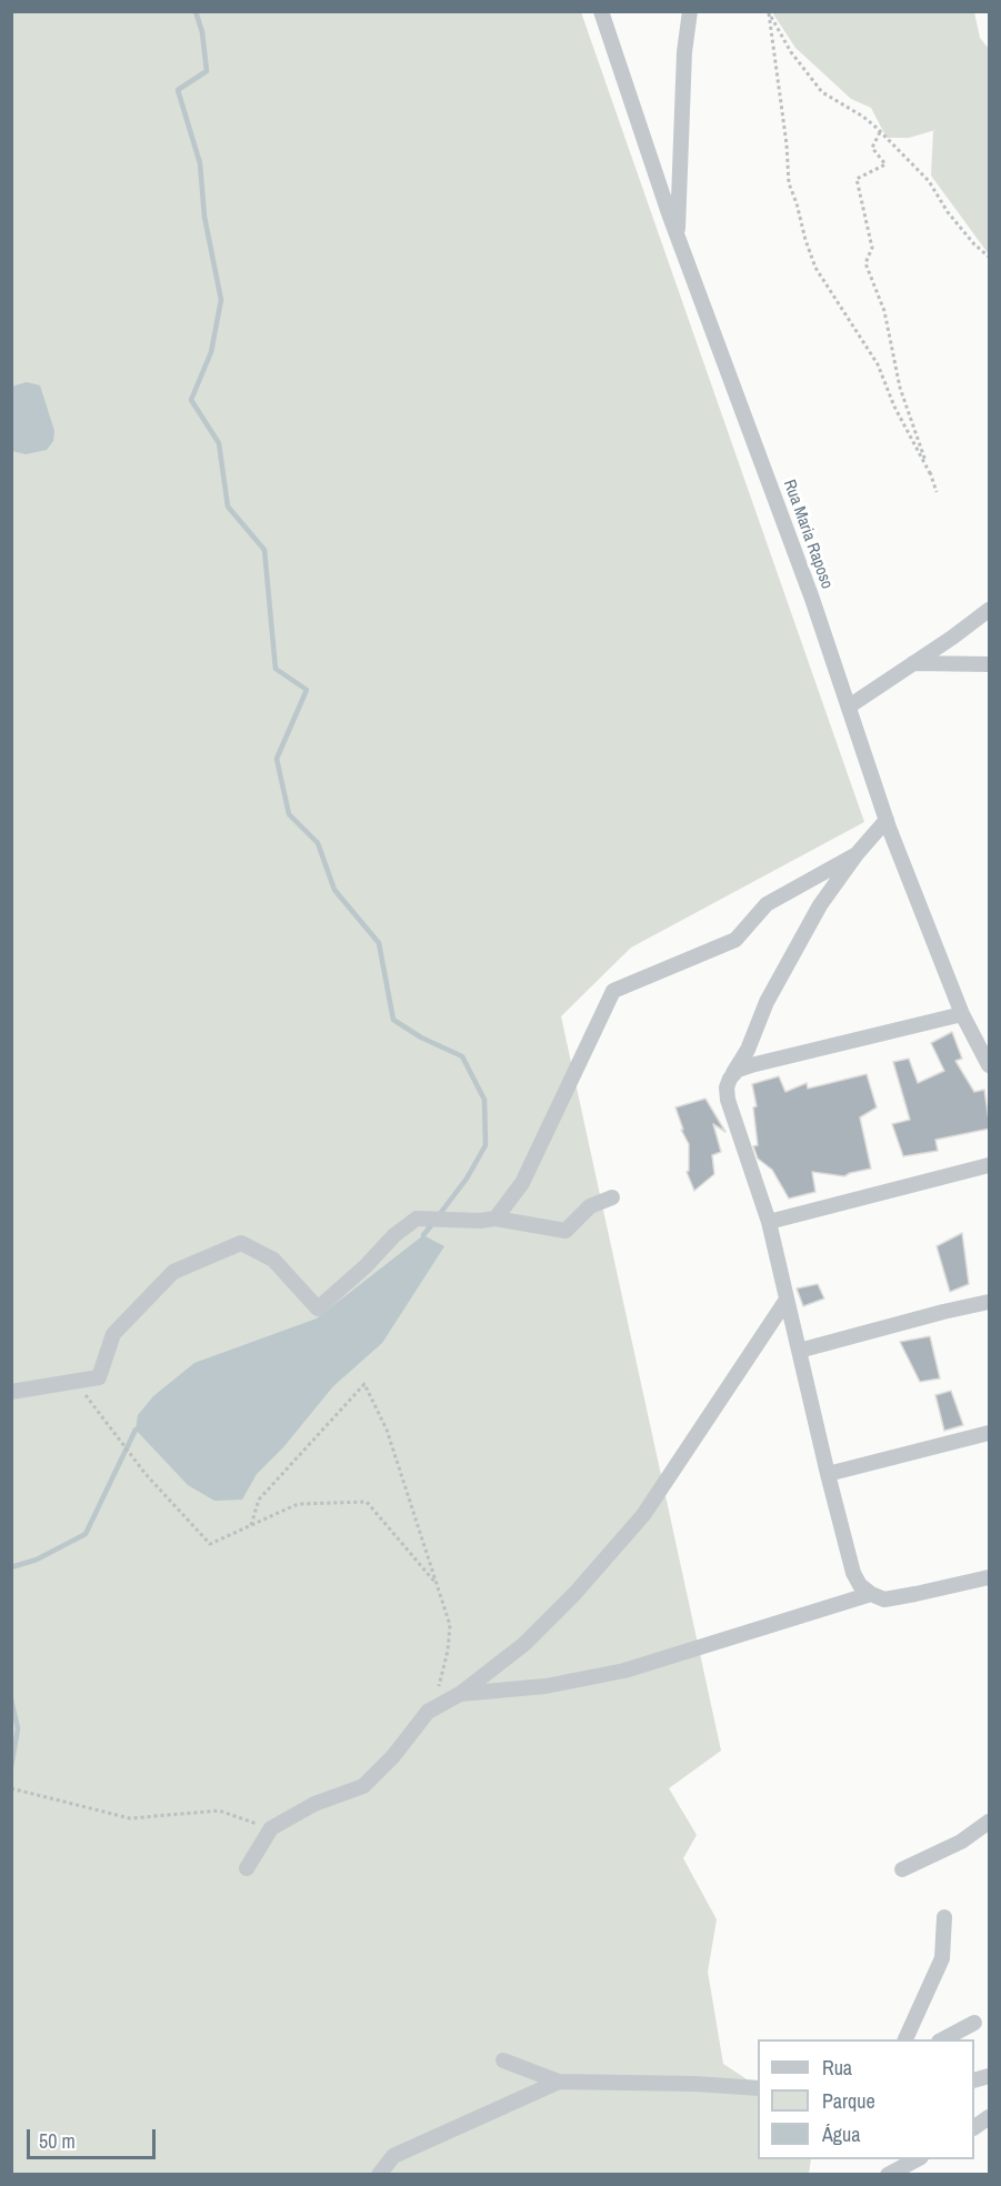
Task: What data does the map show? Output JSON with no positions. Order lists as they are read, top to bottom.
{
  "streets": {
    "street": ["Rua Maria Raposo"]
  },
  "legend": ["Rua", "Parque", "Água"],
  "scale_bar": "50 m"
}
